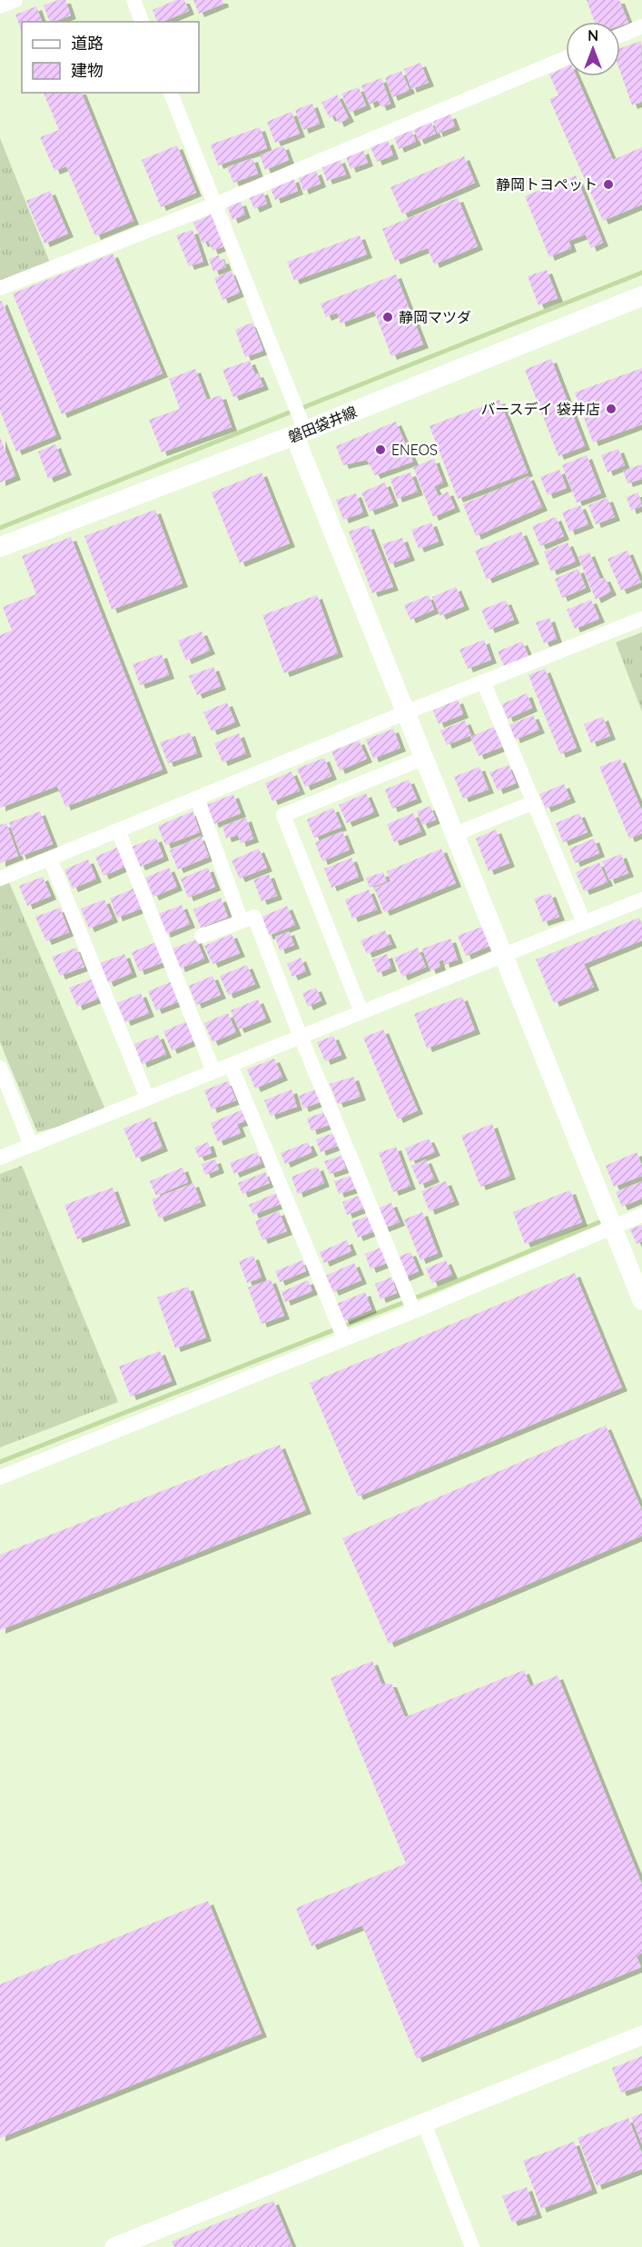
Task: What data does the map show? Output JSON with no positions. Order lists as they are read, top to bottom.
{
  "streets": {
    "main road": ["磐田袋井線"]
  },
  "places": [
    "静岡トヨペット",
    "静岡マツダ",
    "バースデイ 袋井店",
    "ENEOS"
  ],
  "legend": ["道路", "建物"],
  "north": "top"
}
